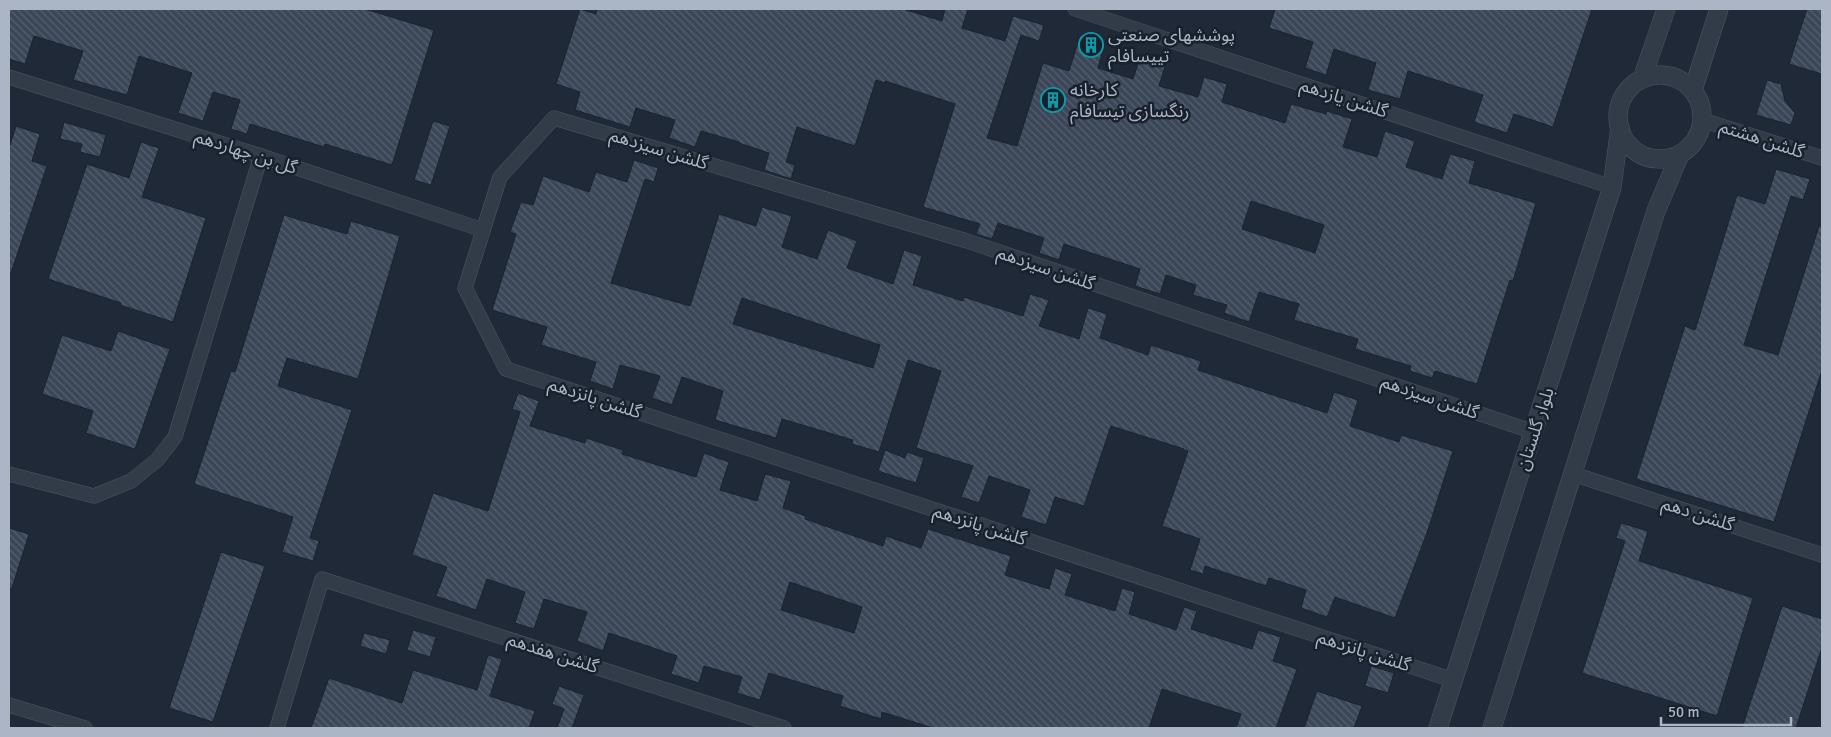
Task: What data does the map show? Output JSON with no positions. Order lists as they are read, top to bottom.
{
  "streets": {
    "street": [
      "گلشن یازدهم",
      "گلشن هشتم",
      "گلشن سیزدهم",
      "گل بن چهاردهم",
      "گلشن پانزدهم",
      "بلوار گلستان",
      "گلشن دهم",
      "گلشن هفدهم"
    ]
  },
  "crossings": [
    ["گلشن یازدهم", "بلوار گلستان"],
    ["گلشن هشتم", "بلوار گلستان"],
    ["گلشن سیزدهم", "گل بن چهاردهم"],
    ["گلشن سیزدهم", "گلشن پانزدهم"],
    ["گلشن سیزدهم", "بلوار گلستان"],
    ["گل بن چهاردهم", "گلشن پانزدهم"],
    ["گلشن پانزدهم", "بلوار گلستان"]
  ],
  "places": {
    "building": ["پوششهای صنعتی تییسافام", "کارخانه رنگسازی تیسافام"]
  },
  "scale_bar": "50 m"
}
